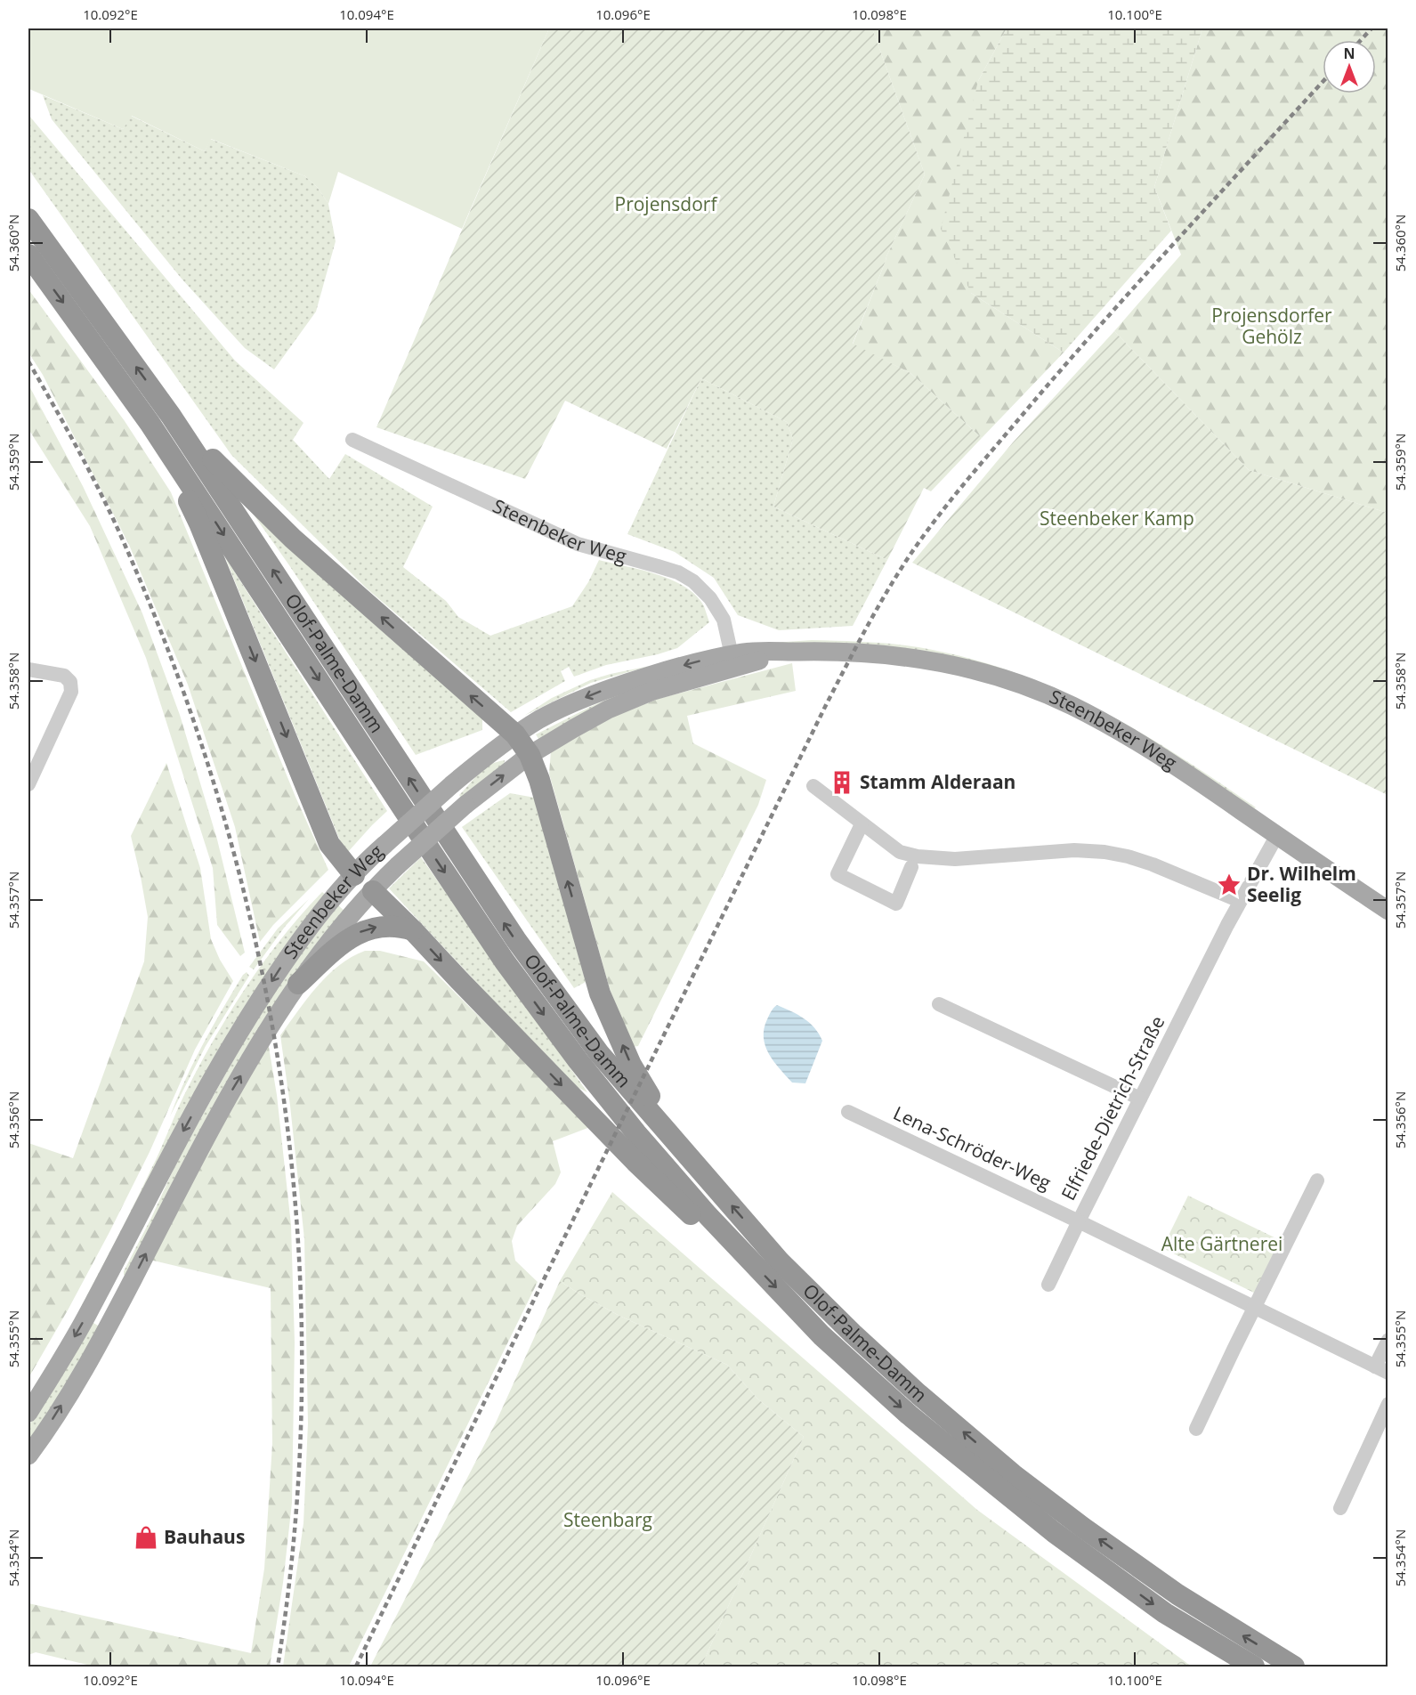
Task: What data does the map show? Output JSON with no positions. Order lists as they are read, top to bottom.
{
  "streets": {
    "highway": ["Olof-Palme-Damm"],
    "main road": ["Steenbeker Weg"],
    "street": ["Elfriede-Dietrich-Straße", "Lena-Schröder-Weg"]
  },
  "crossings": [
    ["Steenbeker Weg", "Elfriede-Dietrich-Straße"],
    ["Elfriede-Dietrich-Straße", "Lena-Schröder-Weg"]
  ],
  "parks": [
    "Projensdorf",
    "Projensdorfer Gehölz",
    "Steenbeker Kamp",
    "Alte Gärtnerei",
    "Steenbarg"
  ],
  "places": {
    "building": ["Stamm Alderaan"],
    "place": ["Dr. Wilhelm Seelig"],
    "shop": ["Bauhaus"]
  },
  "north": "top",
  "coordinates": [
    "10.092°E",
    "10.094°E",
    "10.096°E",
    "10.098°E",
    "10.100°E",
    "54.360°N",
    "54.359°N",
    "54.358°N",
    "54.357°N",
    "54.356°N",
    "54.355°N",
    "54.354°N"
  ]
}
